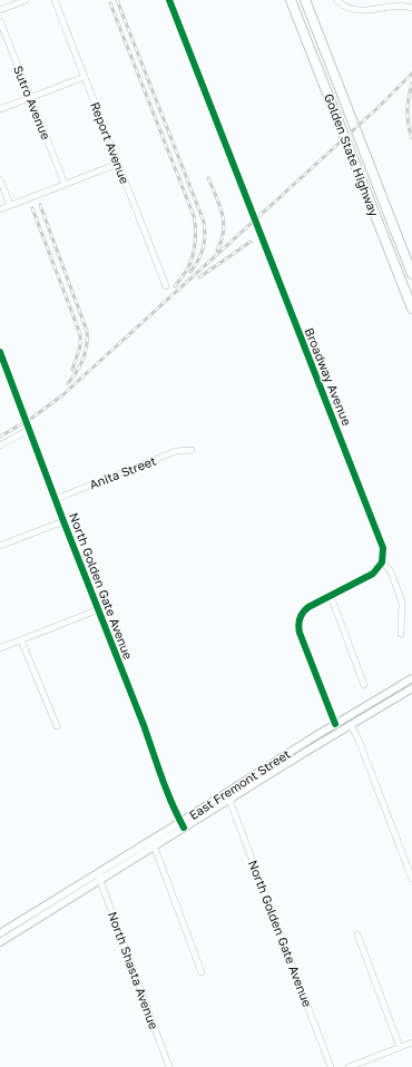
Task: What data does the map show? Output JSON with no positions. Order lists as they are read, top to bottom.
{
  "streets": {
    "highway": ["Golden State Highway"],
    "main road": ["East Fremont Street"],
    "street": [
      "Sutro Avenue",
      "Report Avenue",
      "Broadway Avenue",
      "Anita Street",
      "North Golden Gate Avenue",
      "North Shasta Avenue"
    ]
  },
  "crossings": [
    ["Anita Street", "North Golden Gate Avenue"],
    ["North Golden Gate Avenue", "East Fremont Street"],
    ["East Fremont Street", "North Shasta Avenue"]
  ]
}
